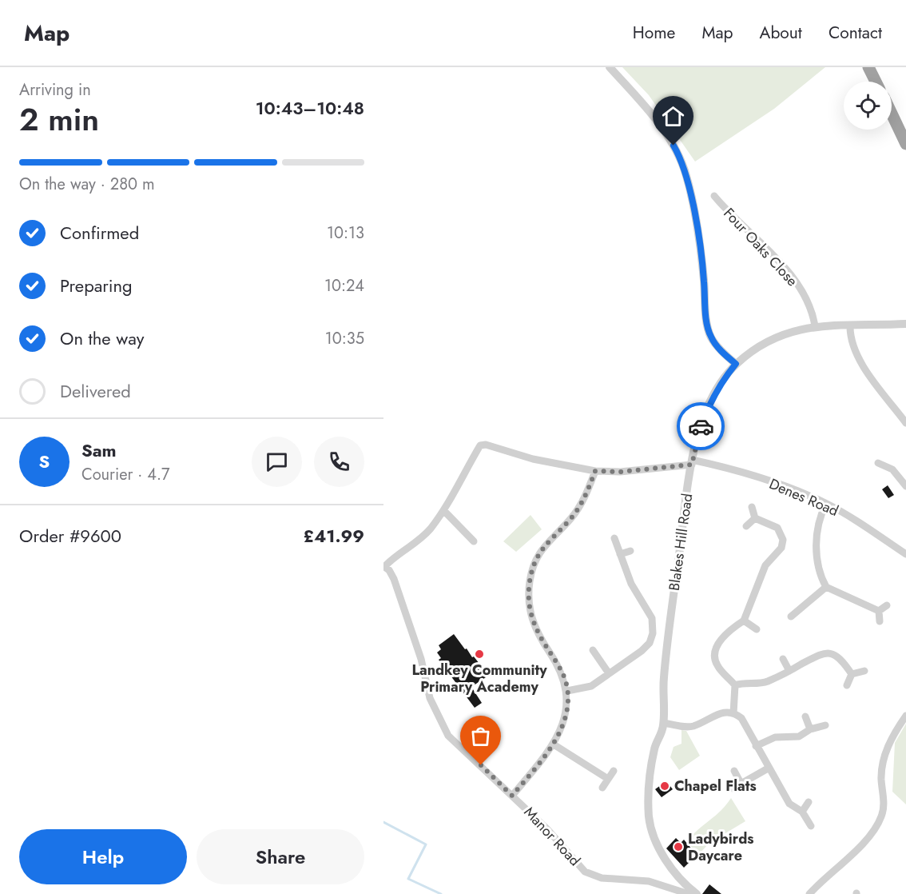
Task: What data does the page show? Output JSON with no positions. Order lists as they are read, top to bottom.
{
  "streets": {
    "street": [
      "Four Oaks Close",
      "Denes Road",
      "Blakes Hill Road",
      "Manor Road"
    ]
  },
  "crossings": [
    ["Four Oaks Close", "Blakes Hill Road"],
    ["Denes Road", "Blakes Hill Road"],
    ["Blakes Hill Road", "Manor Road"]
  ],
  "places": ["Landkey Community Primary Academy", "Chapel Flats", "Ladybirds Daycare"],
  "page": {
    "header": "Map",
    "nav": [
      "Home",
      "Map",
      "About",
      "Contact"
    ],
    "heading": ["2 min", "Arriving in", "10:43–10:48"],
    "panel": [
      "Sam",
      "Courier · 4.7",
      "Order #9600",
      "£41.99"
    ],
    "bar": "On the way · 280 m",
    "list": [
      ["Confirmed", "10:13"],
      ["Preparing", "10:24"],
      ["On the way", "10:35"],
      "Delivered"
    ],
    "round": "S",
    "buttons": ["Help", "Share"]
  }
}
